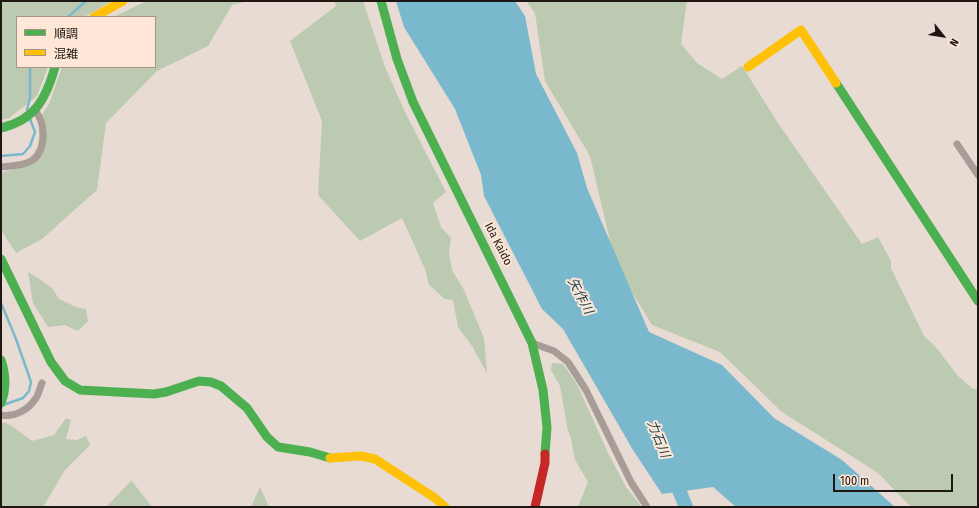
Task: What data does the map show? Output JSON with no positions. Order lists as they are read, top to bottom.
{
  "streets": {
    "main road": ["Ida Kaido"]
  },
  "water": ["矢作川", "力石川"],
  "legend": ["順調", "混雑"],
  "scale_bar": "100 m",
  "north": "bottom right"
}
